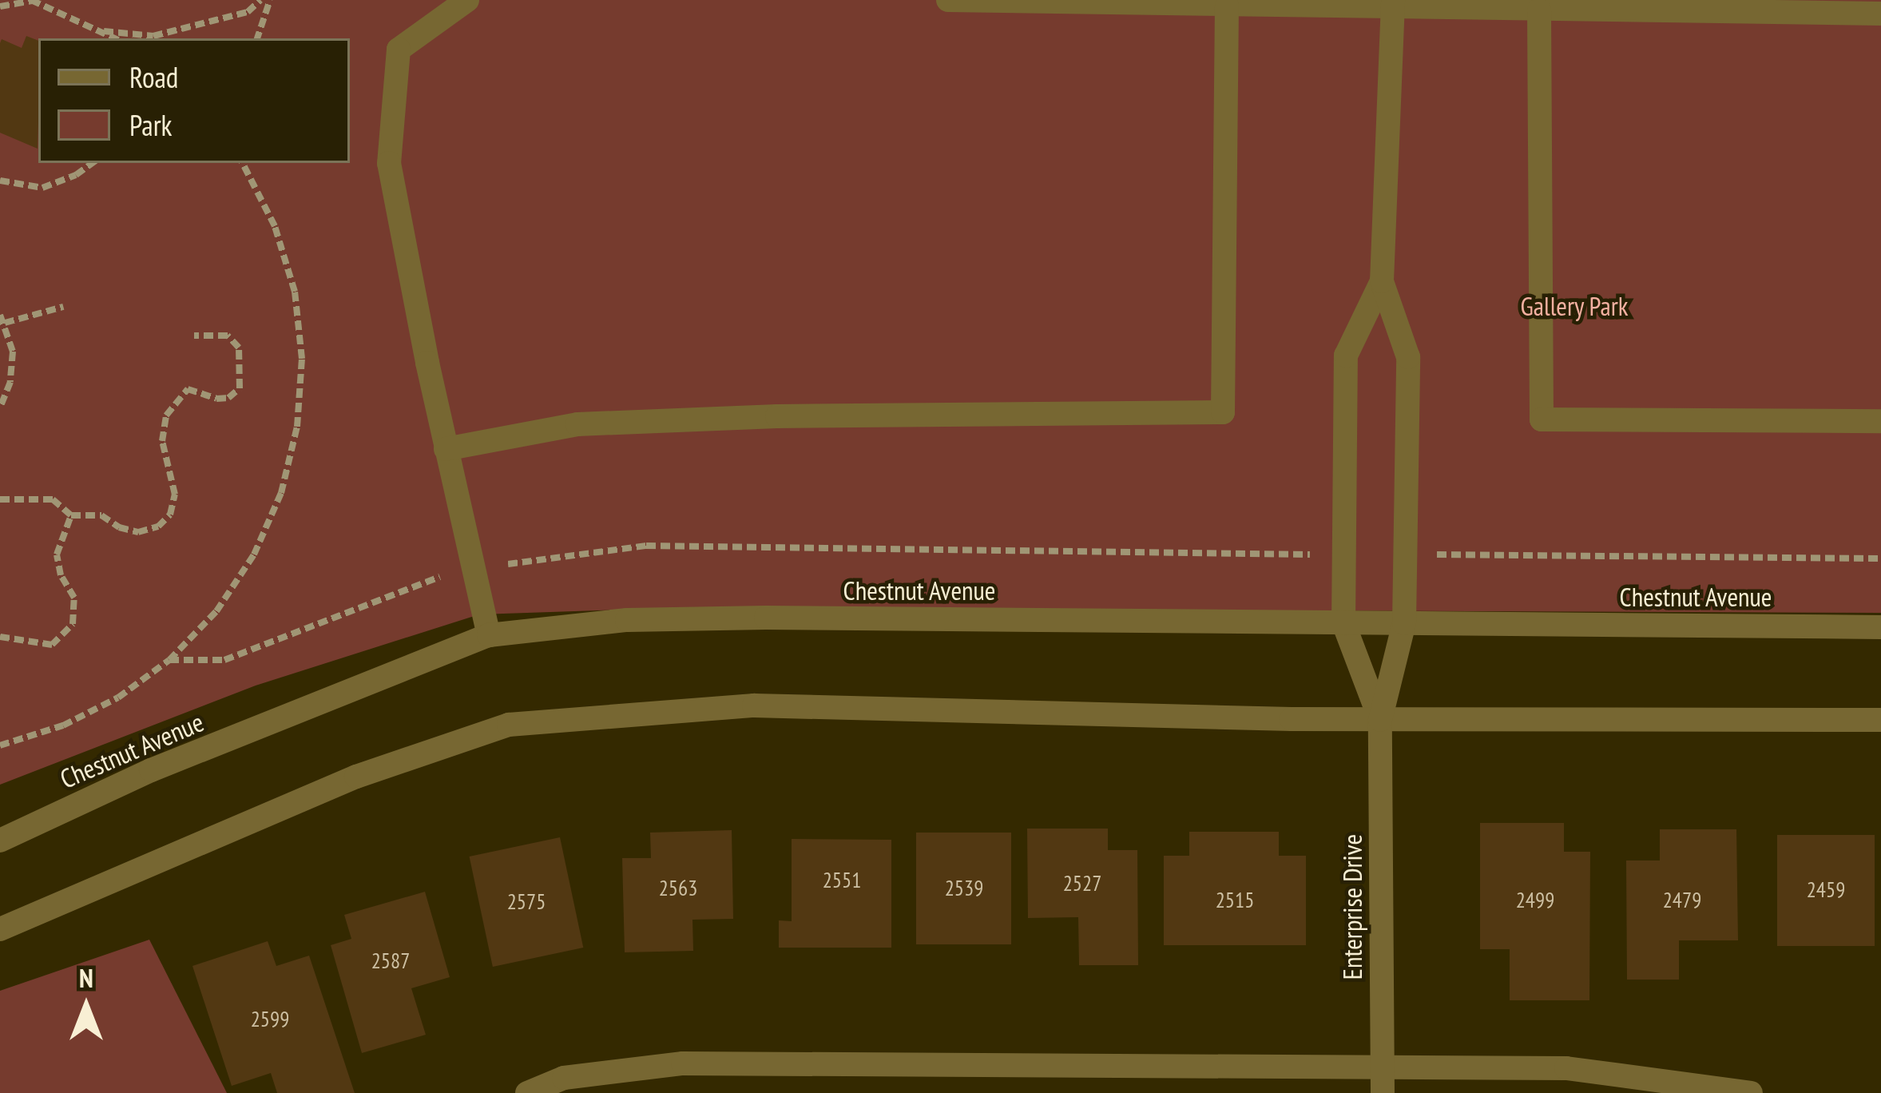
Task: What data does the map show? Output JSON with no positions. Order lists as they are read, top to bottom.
{
  "streets": {
    "street": ["Chestnut Avenue", "Enterprise Drive"]
  },
  "parks": ["Gallery Park"],
  "house_numbers": [
    "2551",
    "2527",
    "2563",
    "2539",
    "2459",
    "2515",
    "2499",
    "2479",
    "2575",
    "2587",
    "2599"
  ],
  "legend": ["Road", "Park"],
  "north": "top"
}
